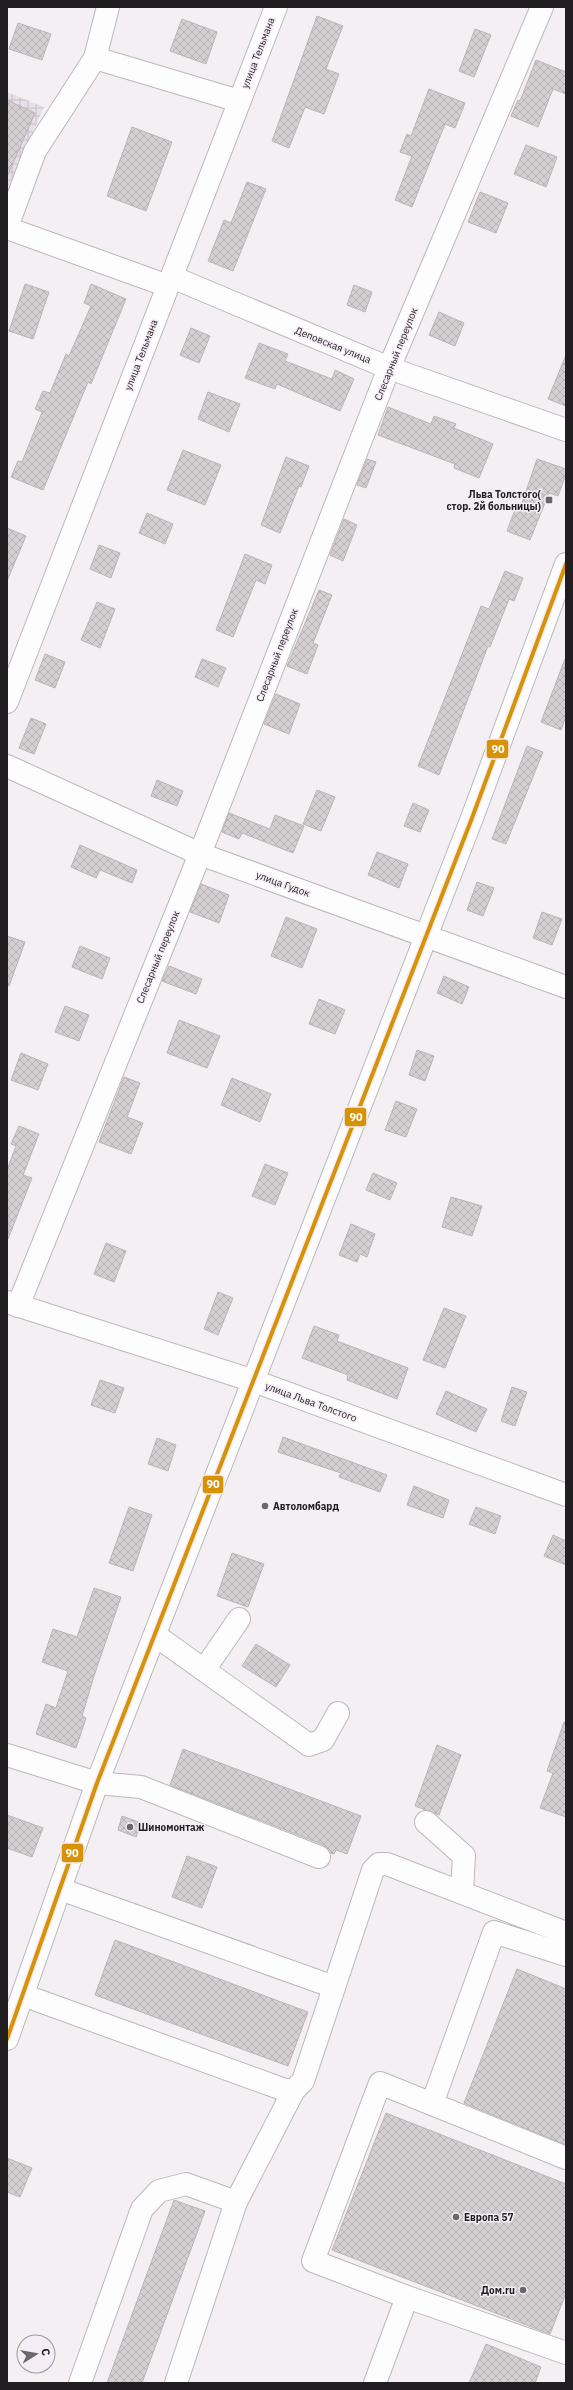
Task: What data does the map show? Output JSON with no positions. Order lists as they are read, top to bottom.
{
  "streets": {
    "street": [
      "улица Тельмана",
      "Деповская улица",
      "Слесарный переулок",
      "улица Гудок",
      "улица Льва Толстого"
    ]
  },
  "crossings": [
    ["улица Тельмана", "Деповская улица"],
    ["Деповская улица", "Слесарный переулок"],
    ["Слесарный переулок", "улица Гудок"],
    ["Слесарный переулок", "улица Льва Толстого"]
  ],
  "places": {
    "transit": ["Льва Толстого( стор. 2й больницы)"],
    "other": [
      "Автоломбард",
      "Шиномонтаж",
      "Европа 57",
      "Дом.ru"
    ]
  },
  "lines": ["transit line 90"],
  "north": "right"
}
